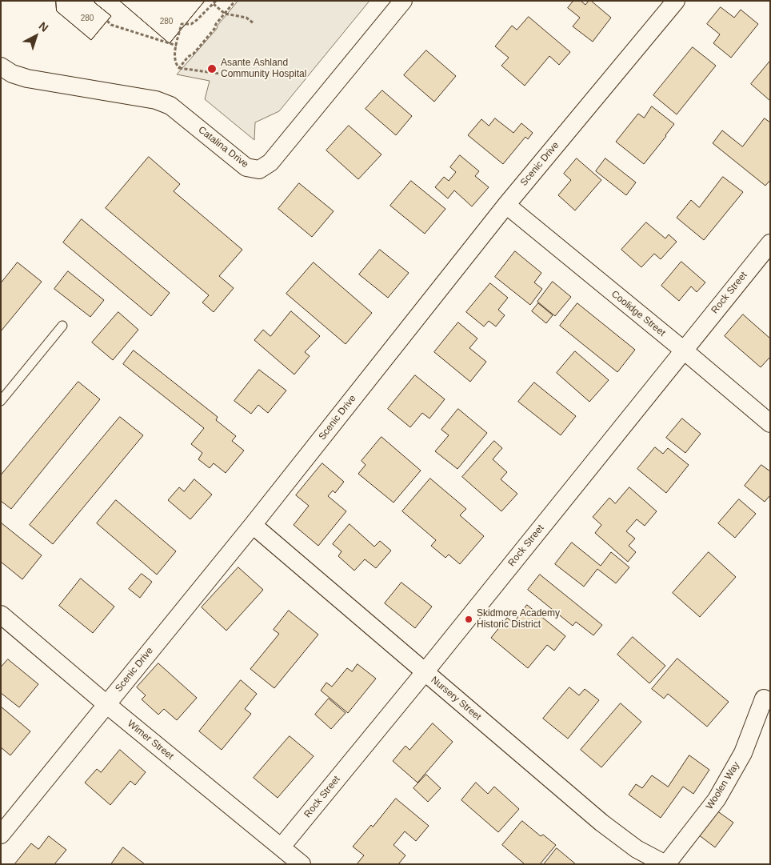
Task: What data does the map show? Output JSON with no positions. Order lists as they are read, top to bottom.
{
  "streets": {
    "street": [
      "Catalina Drive",
      "Scenic Drive",
      "Rock Street",
      "Coolidge Street",
      "Nursery Street",
      "Wimer Street",
      "Woolen Way"
    ]
  },
  "crossings": [
    ["Scenic Drive", "Coolidge Street"],
    ["Scenic Drive", "Nursery Street"],
    ["Scenic Drive", "Wimer Street"],
    ["Rock Street", "Coolidge Street"],
    ["Rock Street", "Nursery Street"],
    ["Rock Street", "Wimer Street"],
    ["Nursery Street", "Woolen Way"]
  ],
  "places": ["Asante Ashland Community Hospital", "Skidmore Academy Historic District"],
  "house_numbers": ["280", "280"],
  "north": "top right"
}
